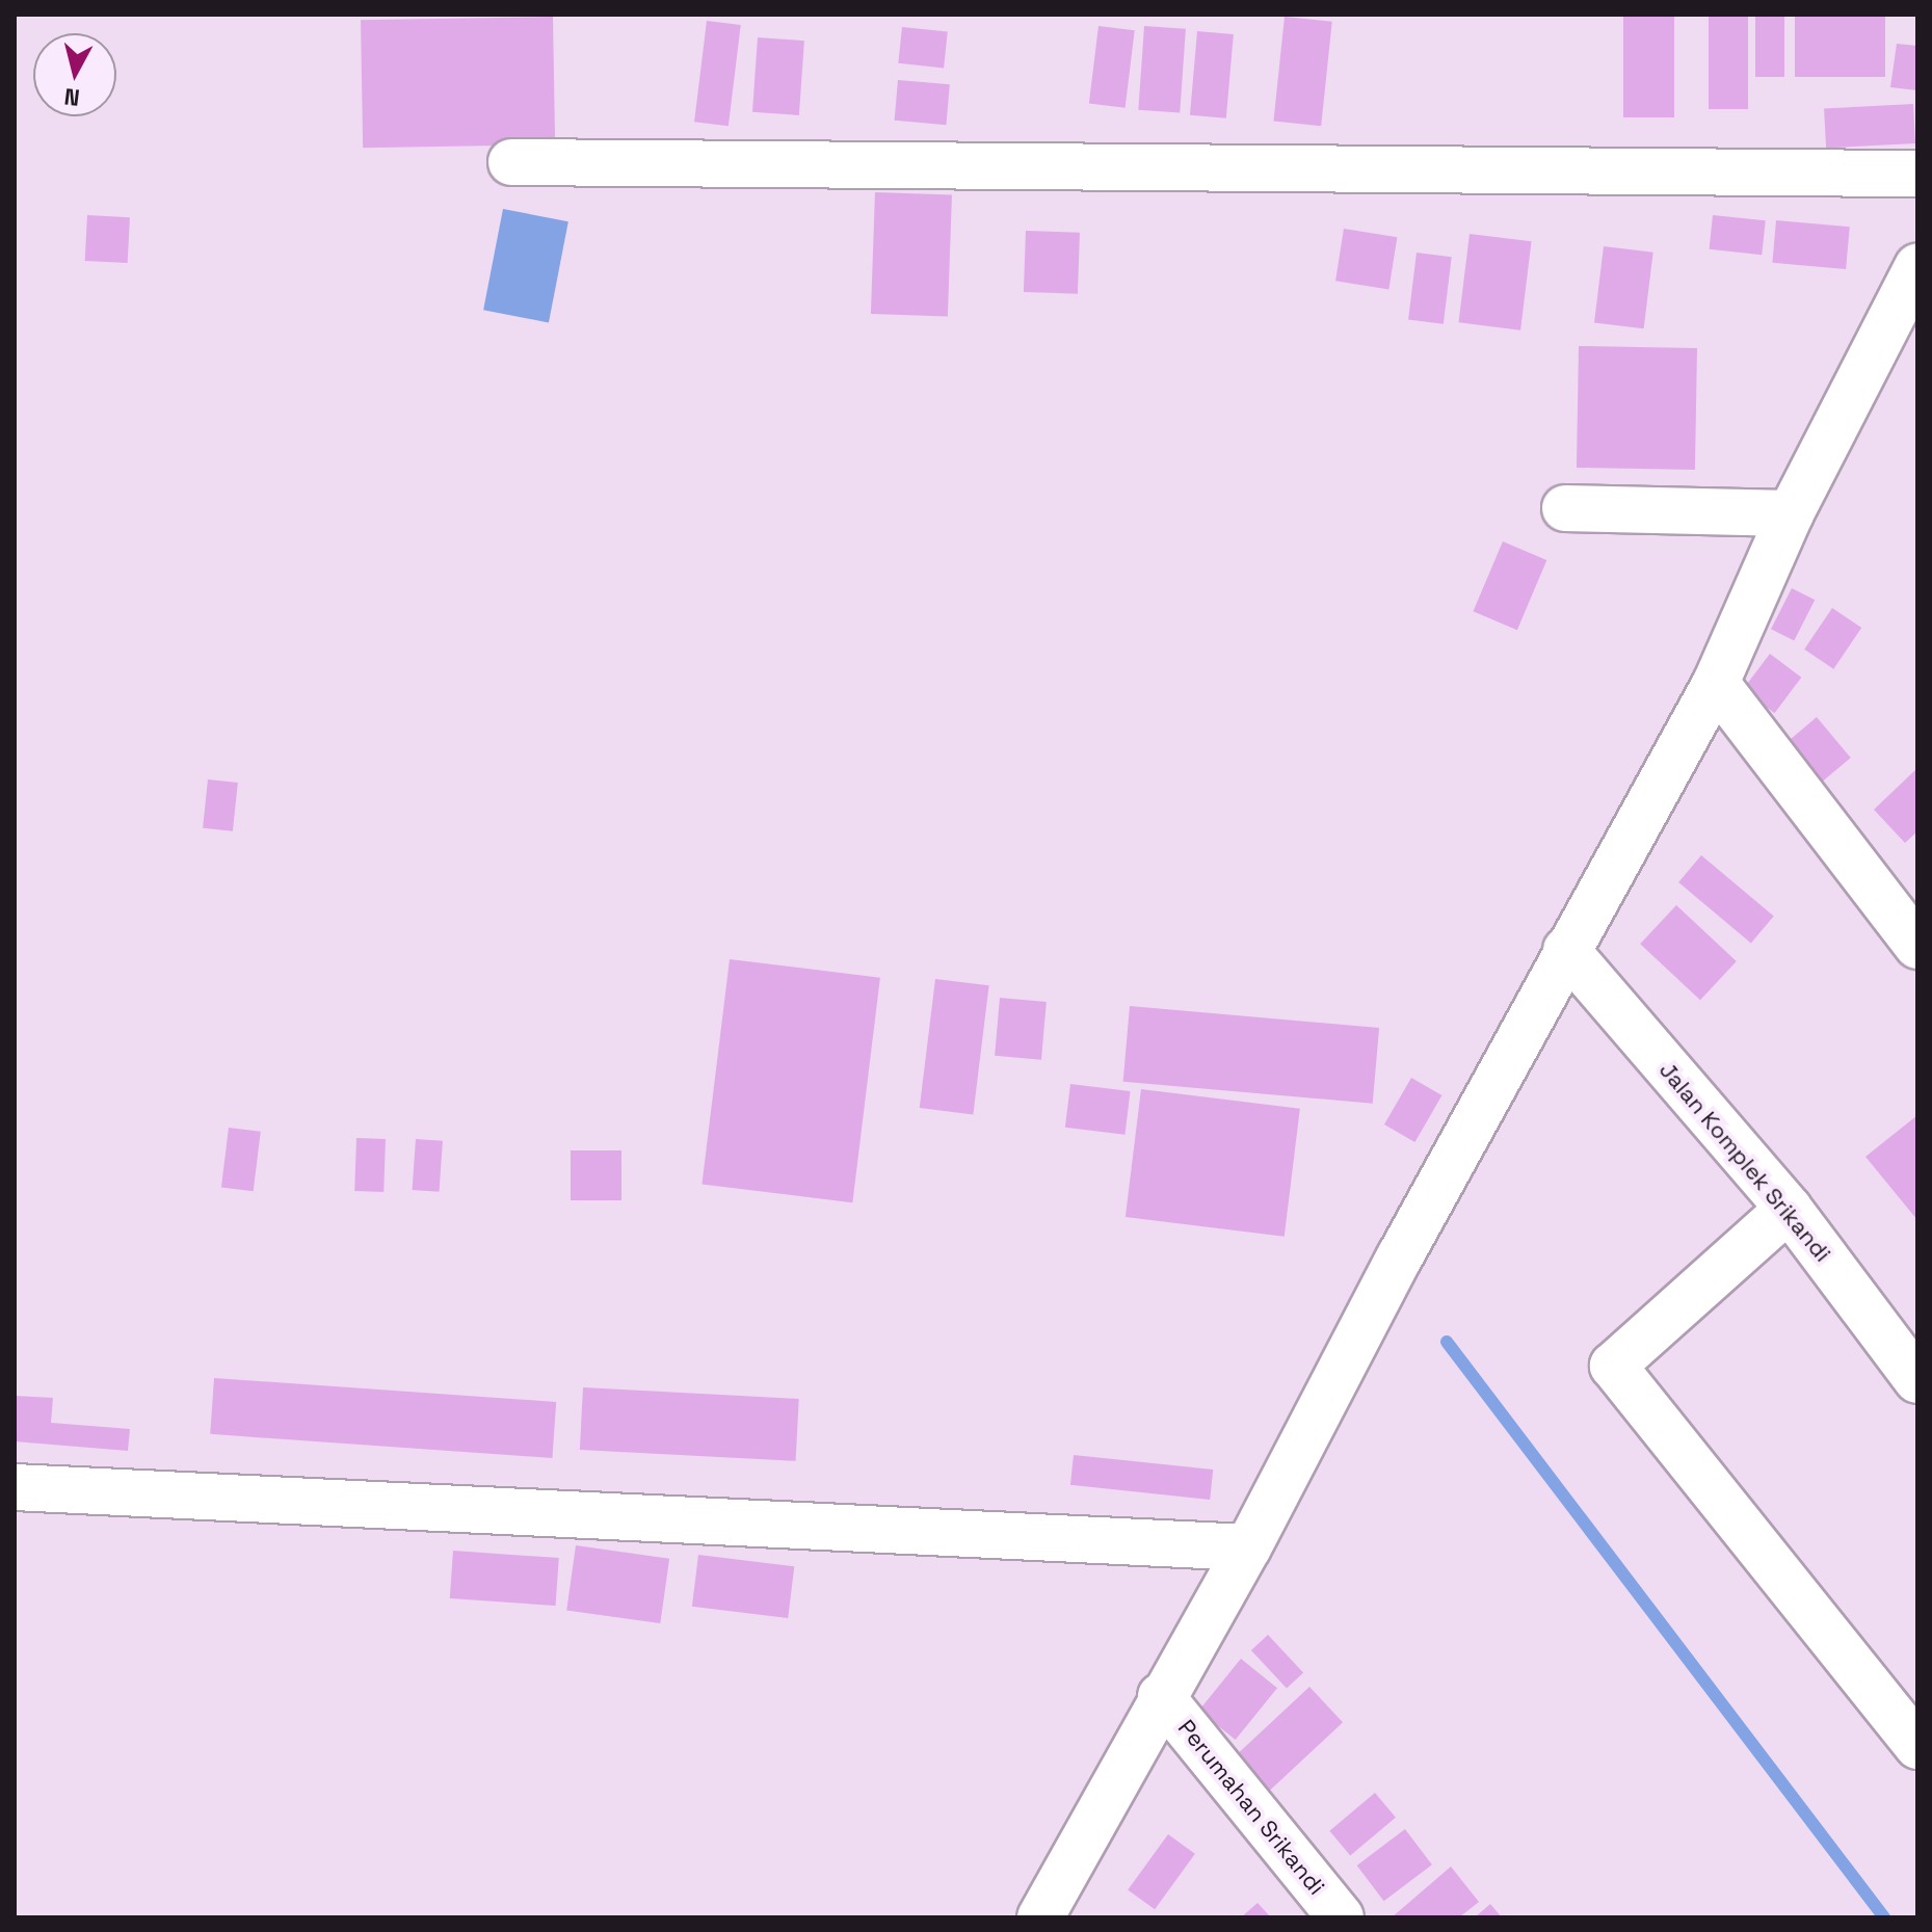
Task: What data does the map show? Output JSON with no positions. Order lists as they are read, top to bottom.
{
  "streets": {
    "street": ["Jalan Komplek Srikandi", "Perumahan Srikandi"]
  },
  "north": "bottom"
}
